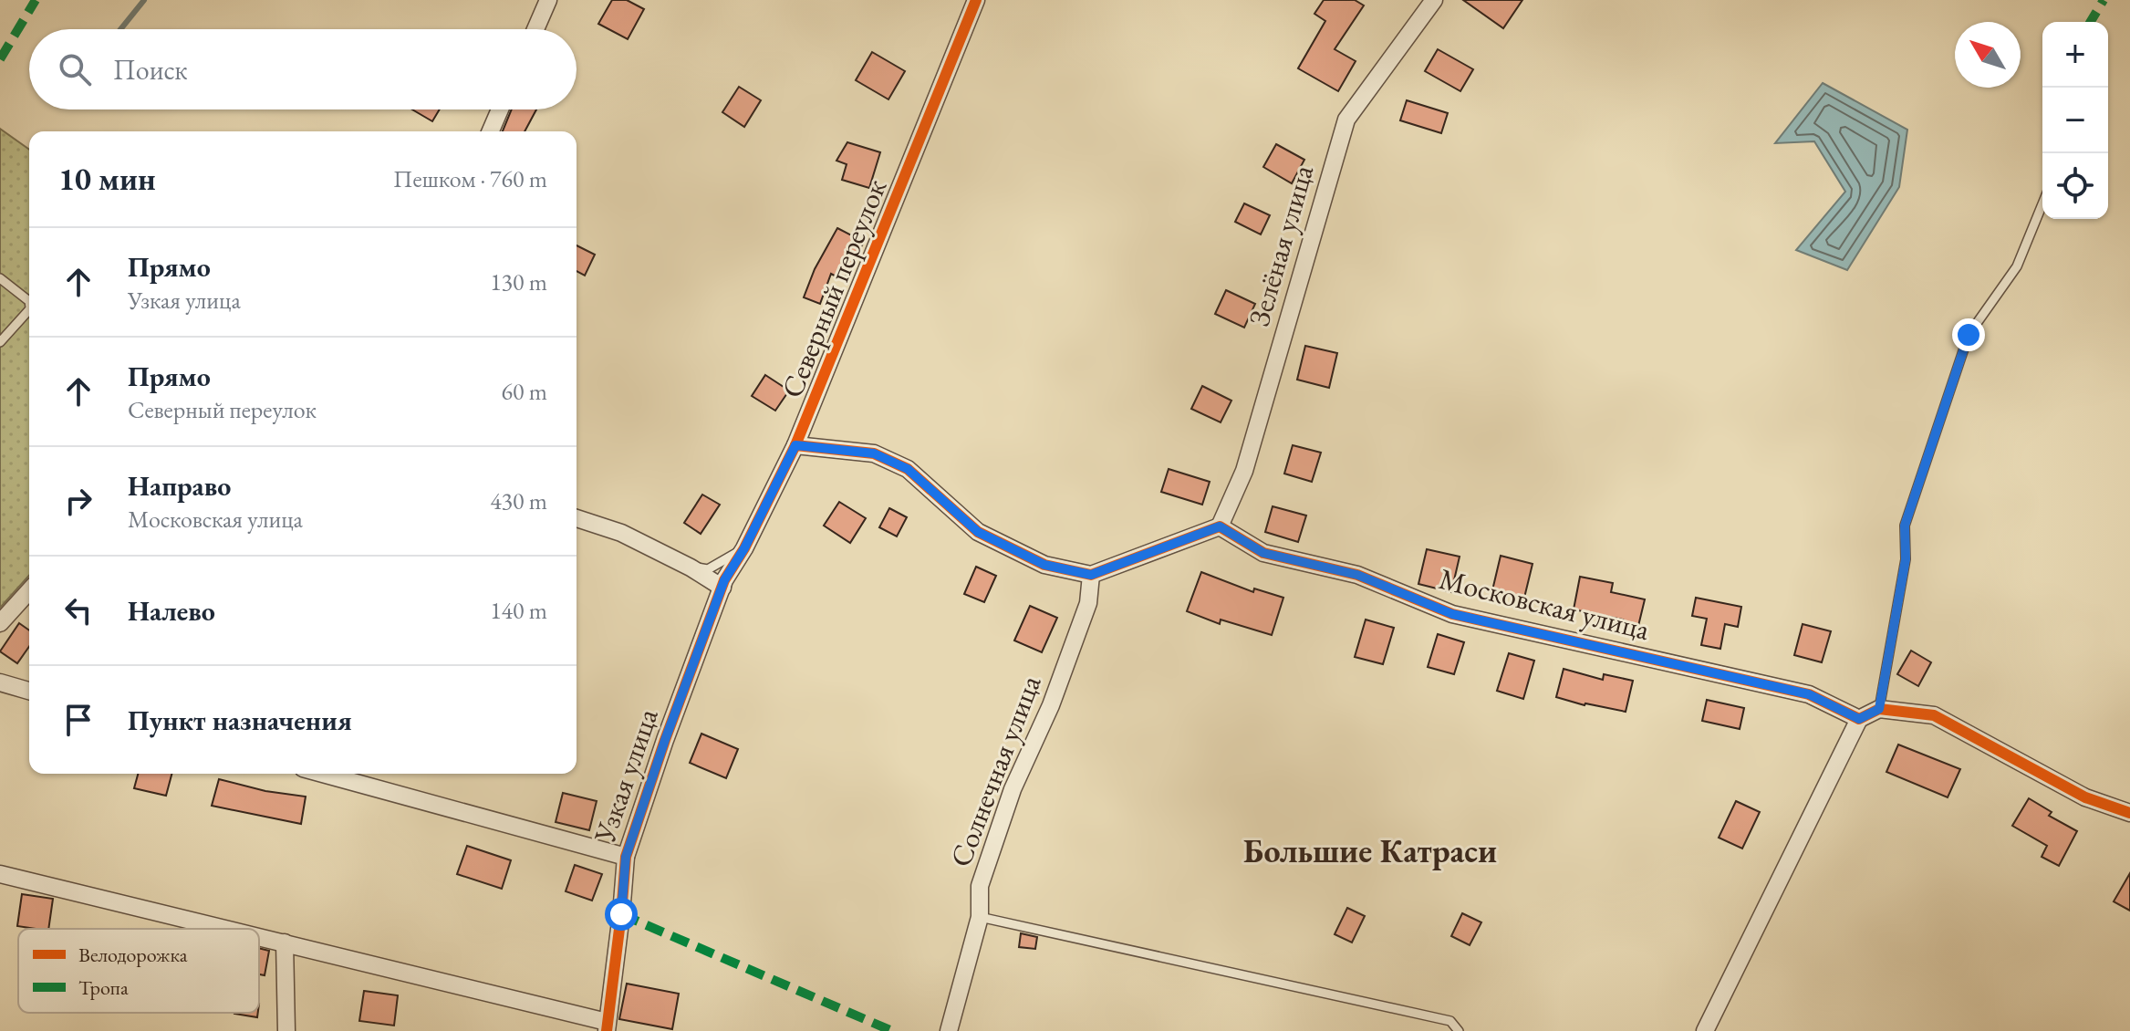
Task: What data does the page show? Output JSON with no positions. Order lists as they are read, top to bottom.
{
  "streets": {
    "street": [
      "Зелёная улица",
      "Северный переулок",
      "Московская улица",
      "Солнечная улица",
      "Узкая улица"
    ]
  },
  "crossings": [
    ["Зелёная улица", "Московская улица"],
    ["Северный переулок", "Узкая улица"]
  ],
  "districts": ["Большие Катраси"],
  "legend": ["Велодорожка", "Тропа"],
  "north": "top left",
  "page": {
    "map_buttons": ["+", "−"],
    "search": "Поиск",
    "heading": ["10 мин", "Пешком · 760 m"],
    "list": [
      ["Прямо", "Узкая улица", "130 m"],
      ["Прямо", "Северный переулок", "60 m"],
      ["Направо", "Московская улица", "430 m"],
      ["Налево", "140 m"],
      "Пункт назначения"
    ]
  }
}
